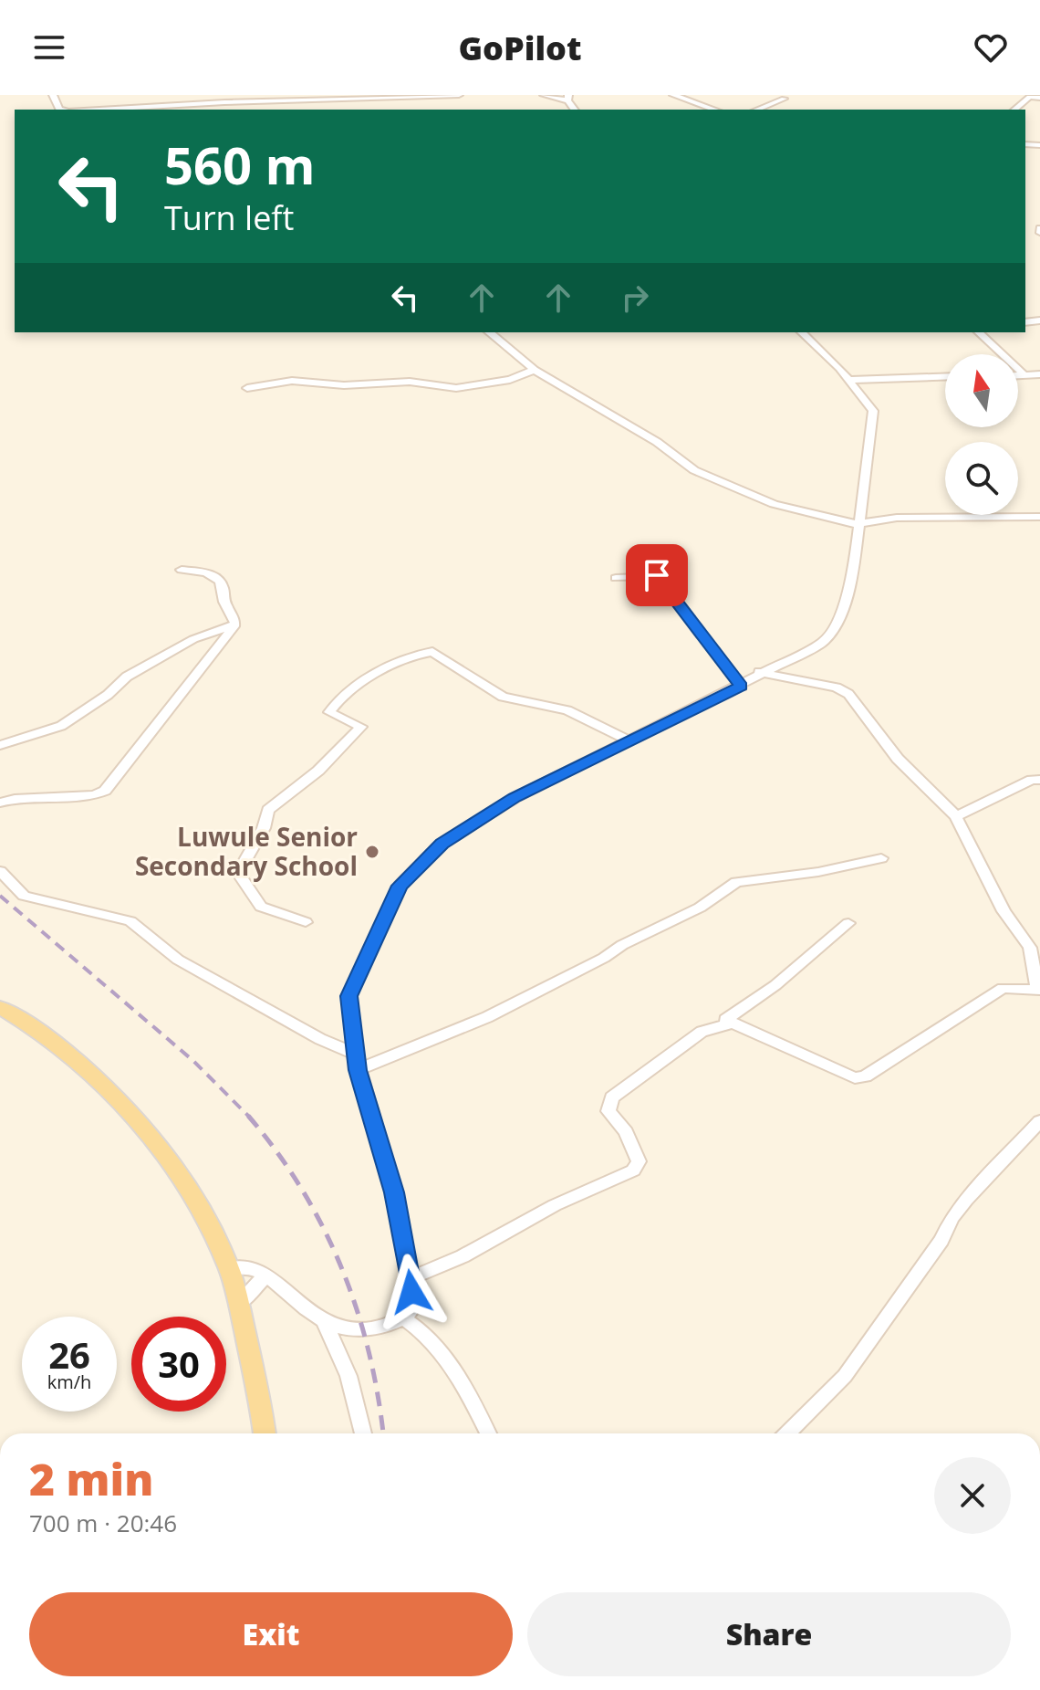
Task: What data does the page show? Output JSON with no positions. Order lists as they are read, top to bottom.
{
  "places": ["Luwule Senior Secondary School"],
  "north": "top",
  "page": {
    "header": "GoPilot",
    "turn": ["560 m", "Turn left"],
    "speed": "26 km/h",
    "limit": "30",
    "heading": ["2 min", "700 m · 20:46"],
    "buttons": ["Exit", "Share"]
  }
}
